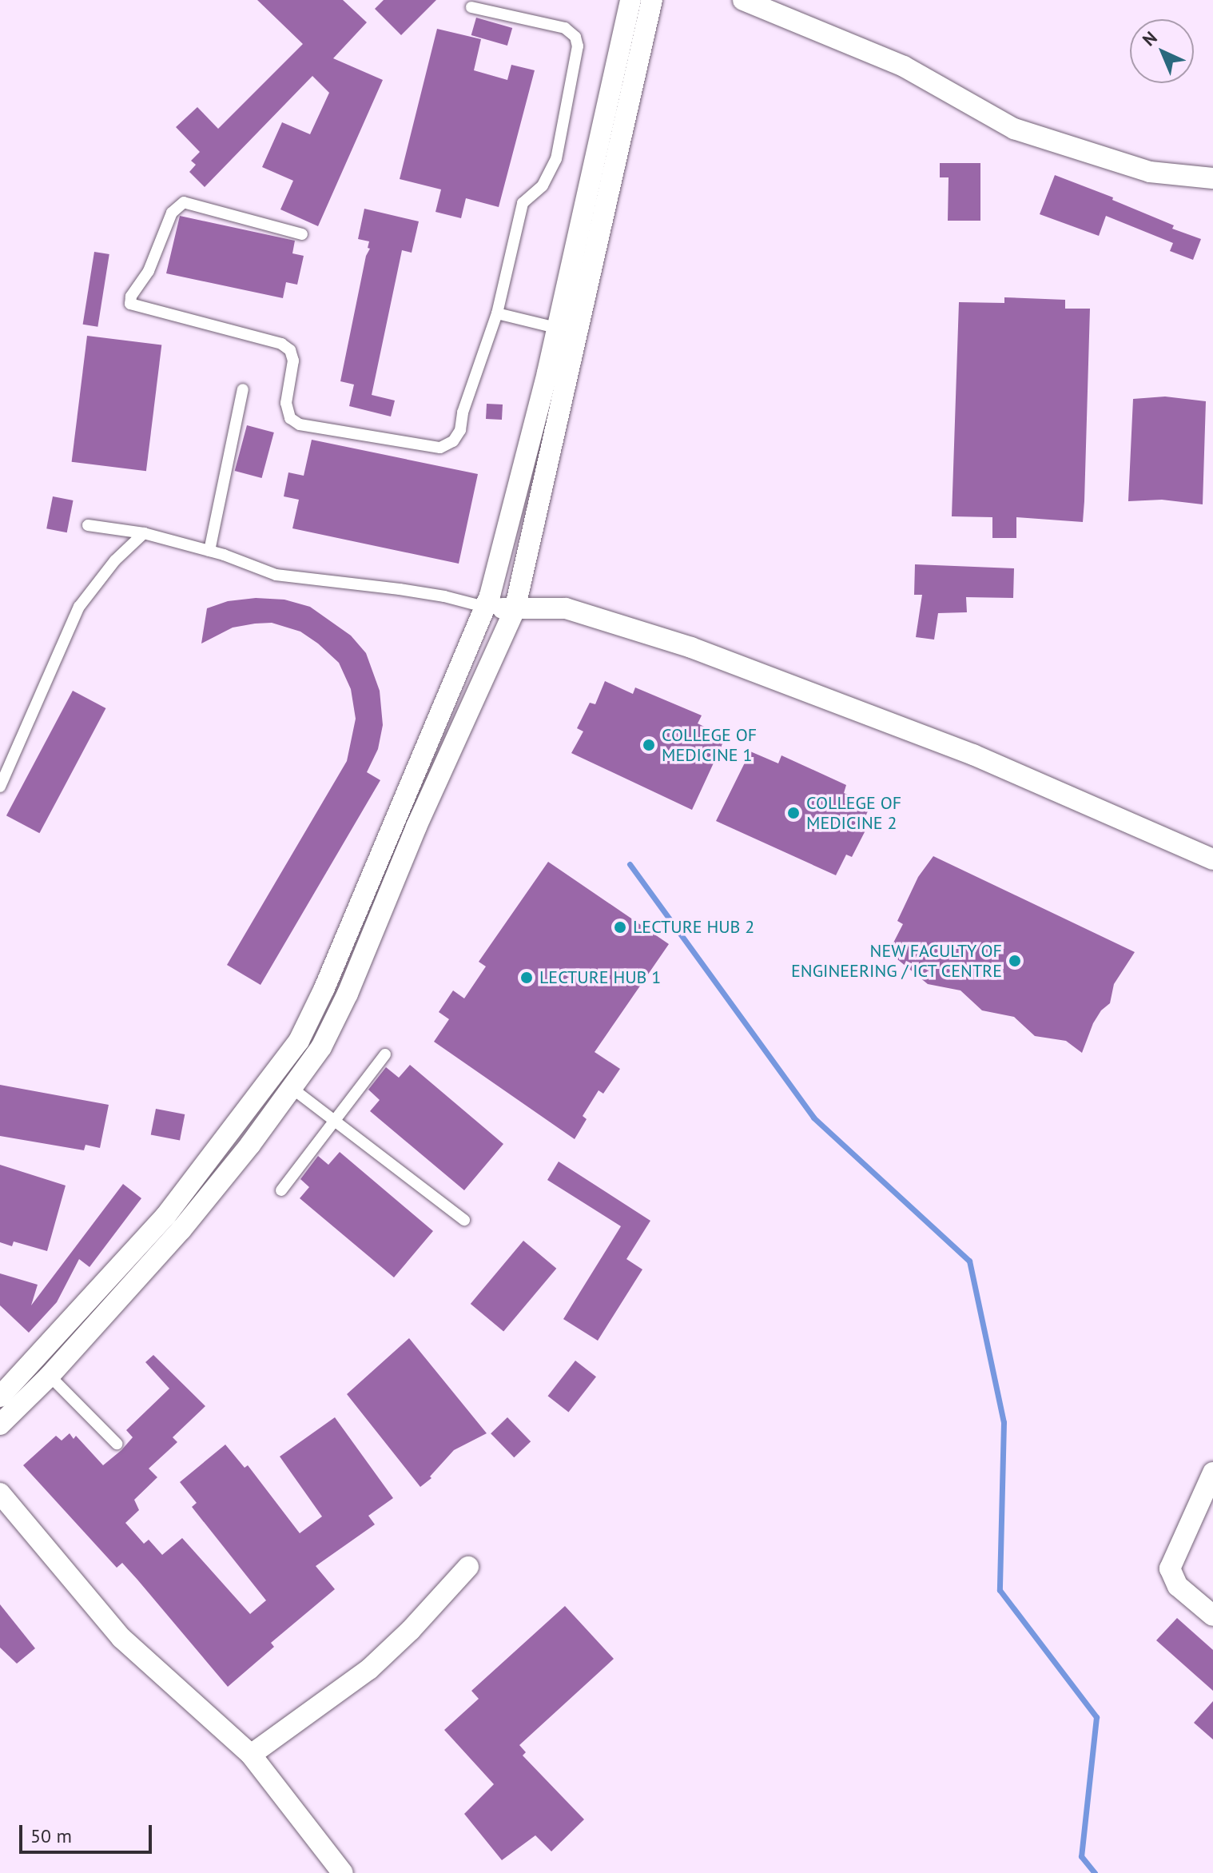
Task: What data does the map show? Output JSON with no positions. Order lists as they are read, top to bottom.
{
  "places": [
    "COLLEGE OF MEDICINE 1",
    "COLLEGE OF MEDICINE 2",
    "LECTURE HUB 2",
    "NEW FACULTY OF ENGINEERING / ICT CENTRE",
    "LECTURE HUB 1"
  ],
  "scale_bar": "50 m",
  "north": "top left"
}
